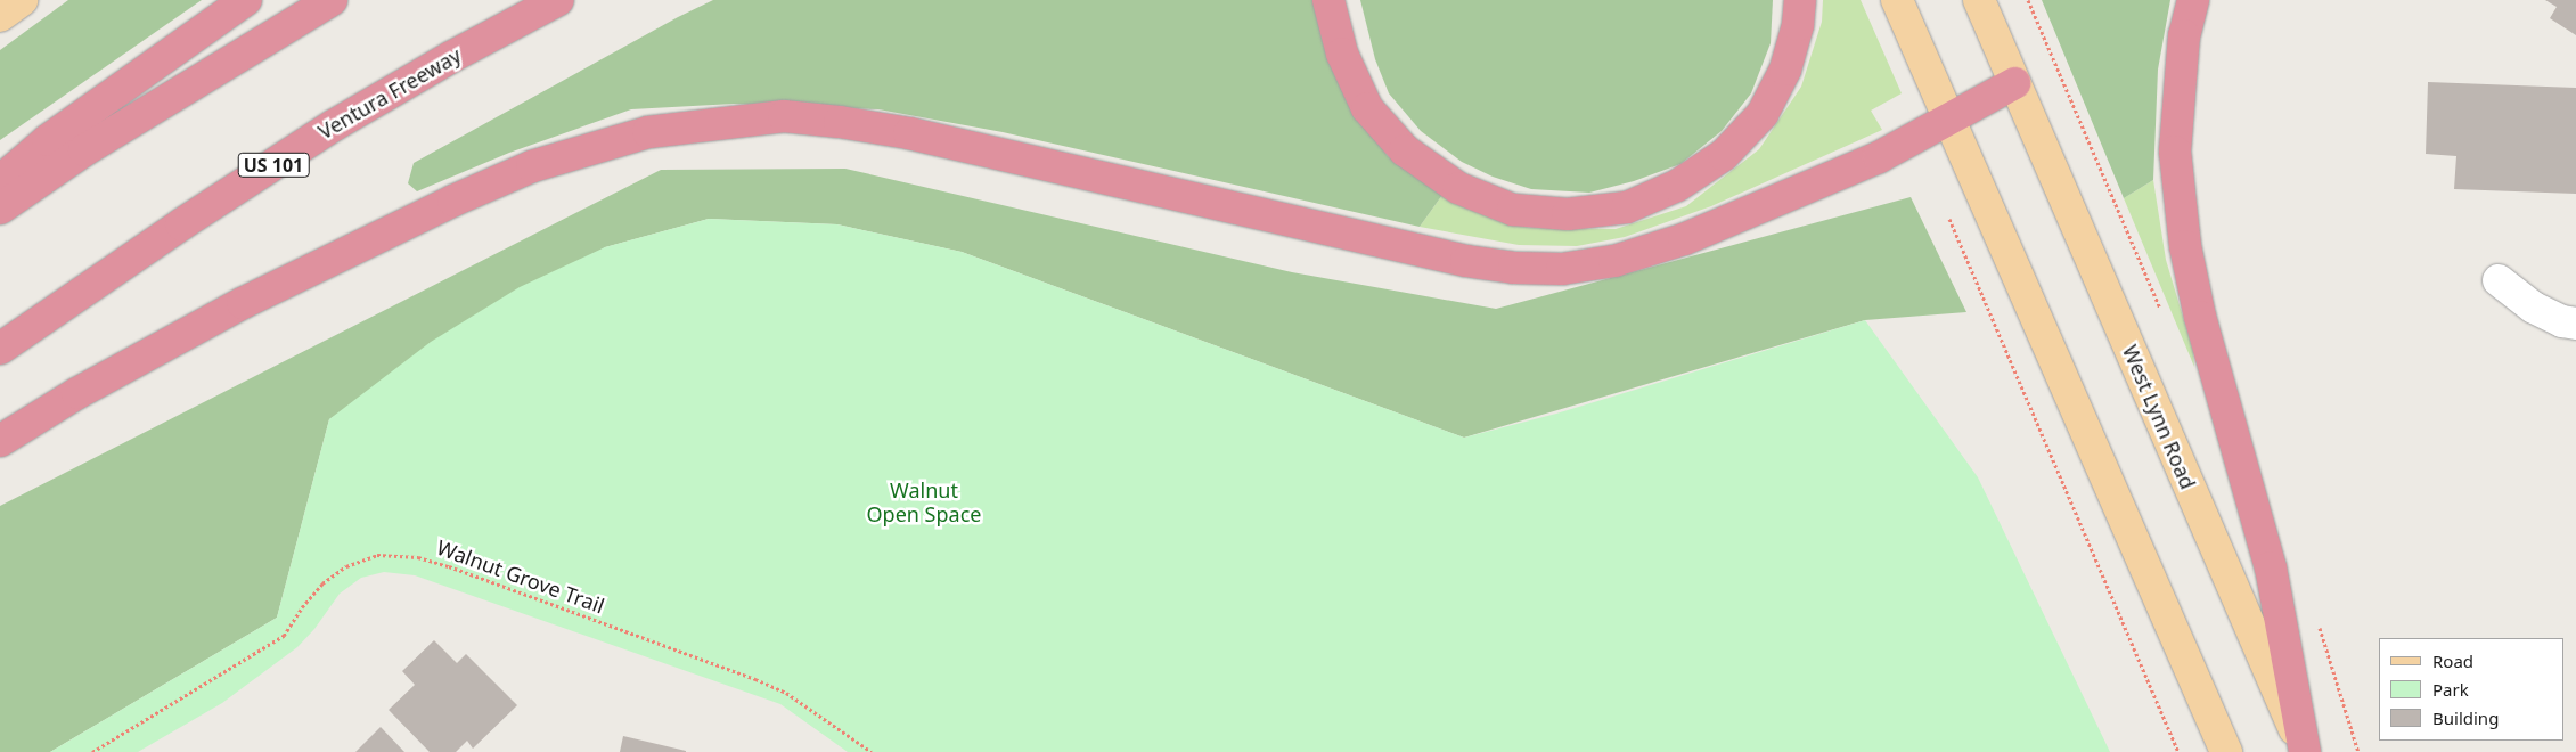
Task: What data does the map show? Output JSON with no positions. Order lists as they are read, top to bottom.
{
  "streets": {
    "highway": ["Ventura Freeway", "US 101"],
    "main road": ["West Lynn Road"],
    "path": ["Walnut Grove Trail"]
  },
  "parks": ["Walnut Open Space"],
  "legend": ["Road", "Park", "Building"]
}
